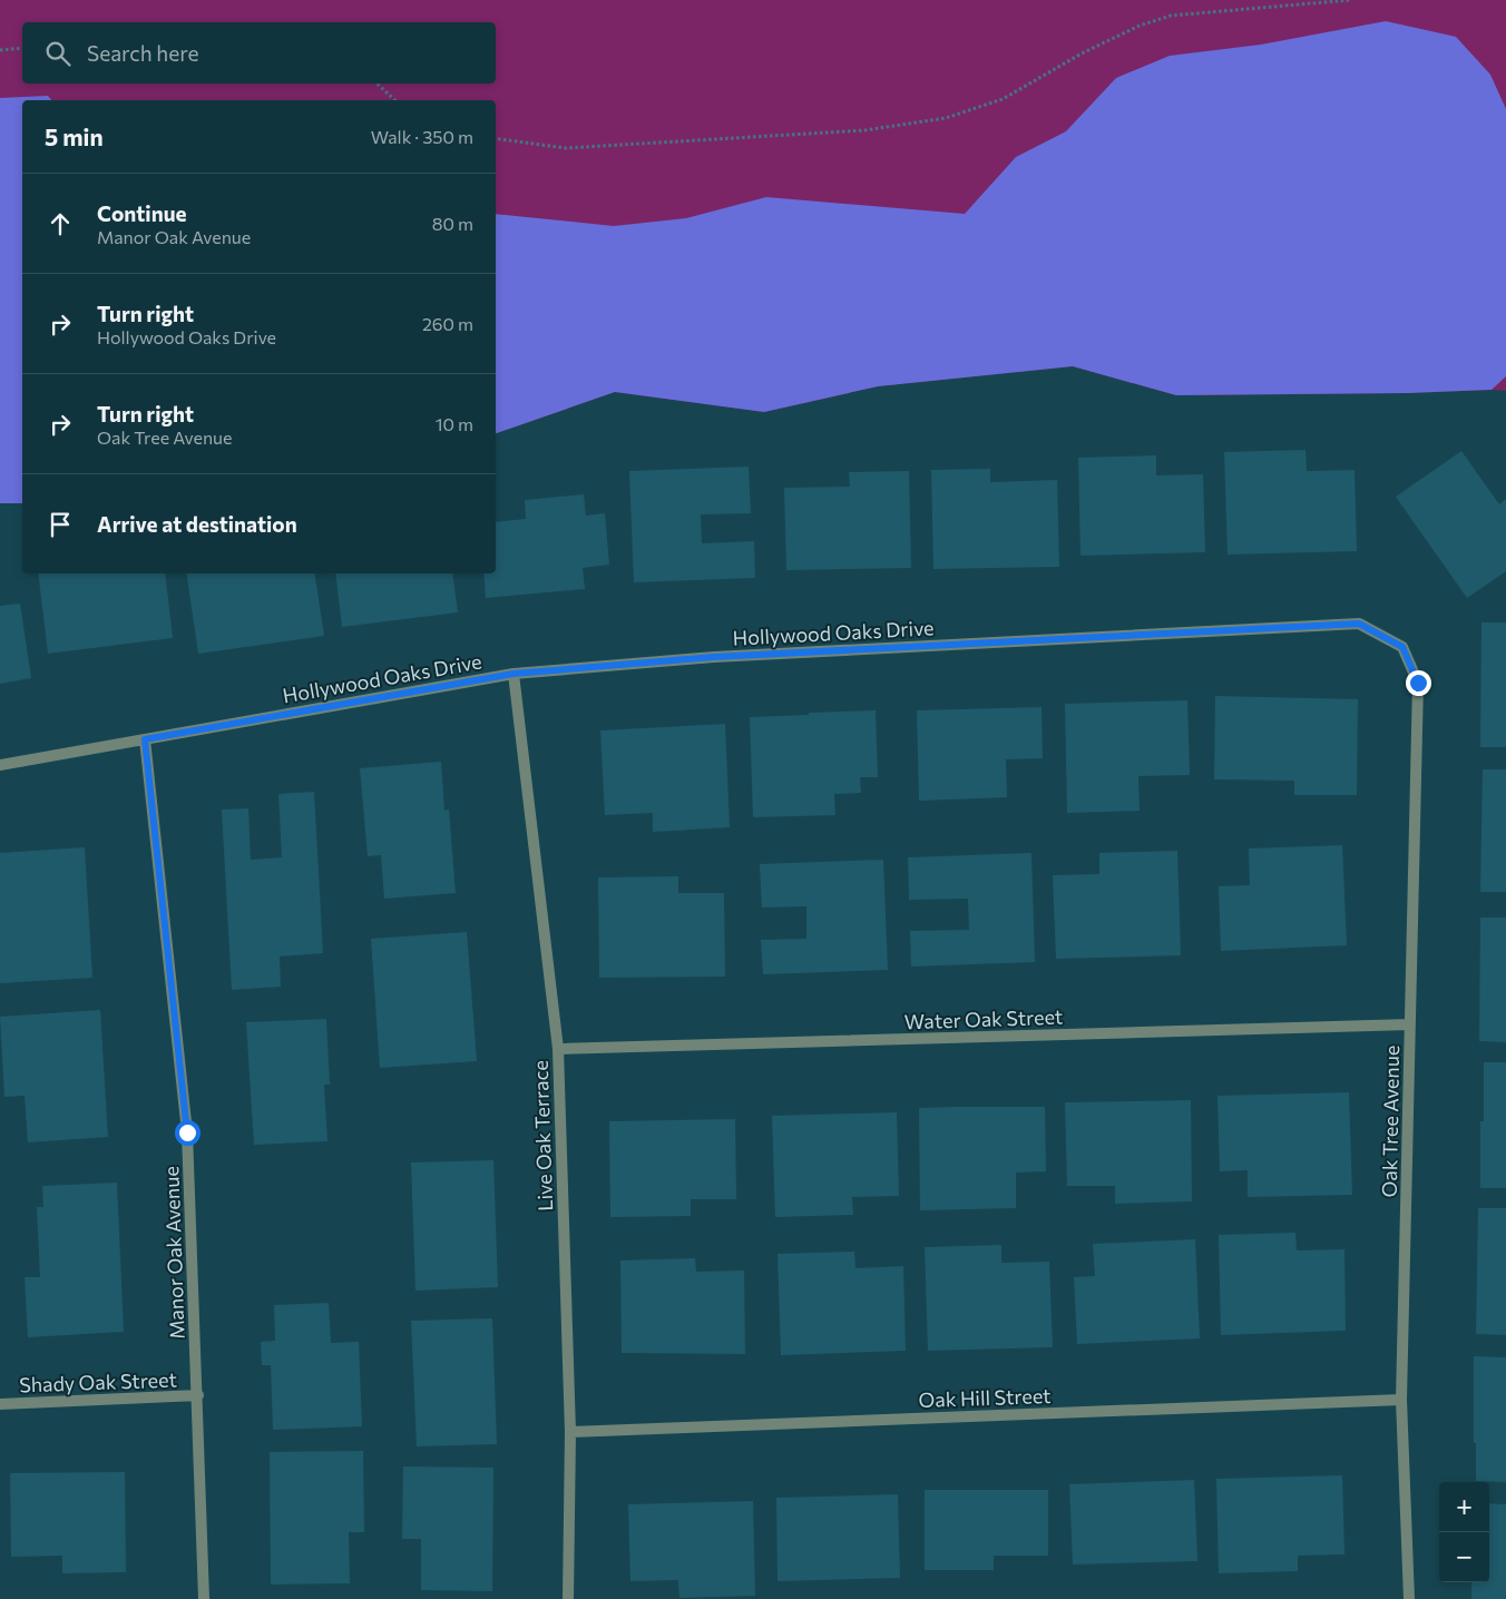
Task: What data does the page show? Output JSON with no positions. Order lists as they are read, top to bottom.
{
  "streets": {
    "street": [
      "Hollywood Oaks Drive",
      "Water Oak Street",
      "Oak Tree Avenue",
      "Live Oak Terrace",
      "Manor Oak Avenue",
      "Shady Oak Street",
      "Oak Hill Street"
    ]
  },
  "crossings": [
    ["Hollywood Oaks Drive", "Oak Tree Avenue"],
    ["Hollywood Oaks Drive", "Live Oak Terrace"],
    ["Hollywood Oaks Drive", "Manor Oak Avenue"],
    ["Water Oak Street", "Oak Tree Avenue"],
    ["Water Oak Street", "Live Oak Terrace"],
    ["Oak Tree Avenue", "Oak Hill Street"],
    ["Live Oak Terrace", "Oak Hill Street"],
    ["Manor Oak Avenue", "Shady Oak Street"]
  ],
  "page": {
    "search": "Search here",
    "heading": ["5 min", "Walk · 350 m"],
    "list": [
      ["Continue", "Manor Oak Avenue", "80 m"],
      ["Turn right", "Hollywood Oaks Drive", "260 m"],
      ["Turn right", "Oak Tree Avenue", "10 m"],
      "Arrive at destination"
    ],
    "map_buttons": ["+", "−"]
  }
}
